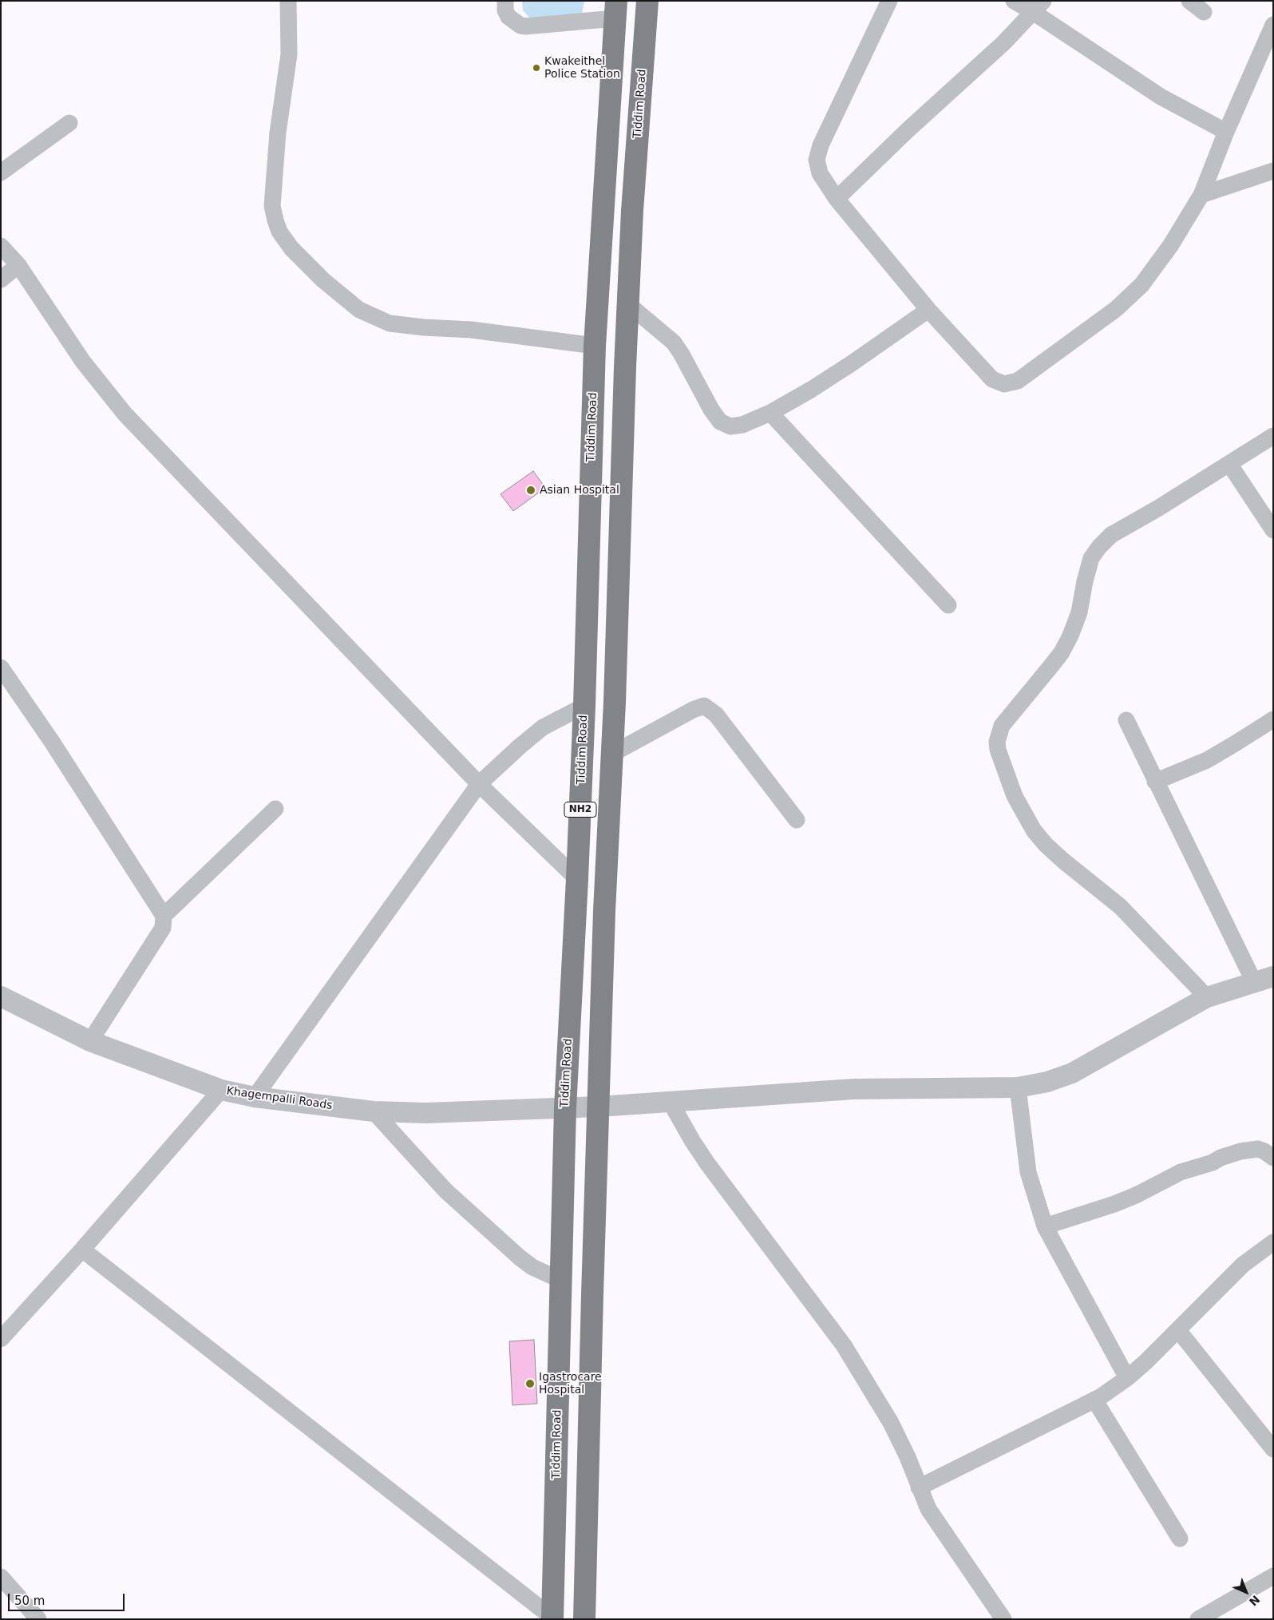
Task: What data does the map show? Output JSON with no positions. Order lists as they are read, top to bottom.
{
  "streets": {
    "highway": ["Tiddim Road", "NH2"],
    "street": ["Khagempalli Roads"]
  },
  "crossings": [
    ["Tiddim Road", "Khagempalli Roads"]
  ],
  "places": ["Kwakeithel Police Station", "Asian Hospital", "Igastrocare Hospital"],
  "scale_bar": "50 m",
  "north": "bottom right"
}
